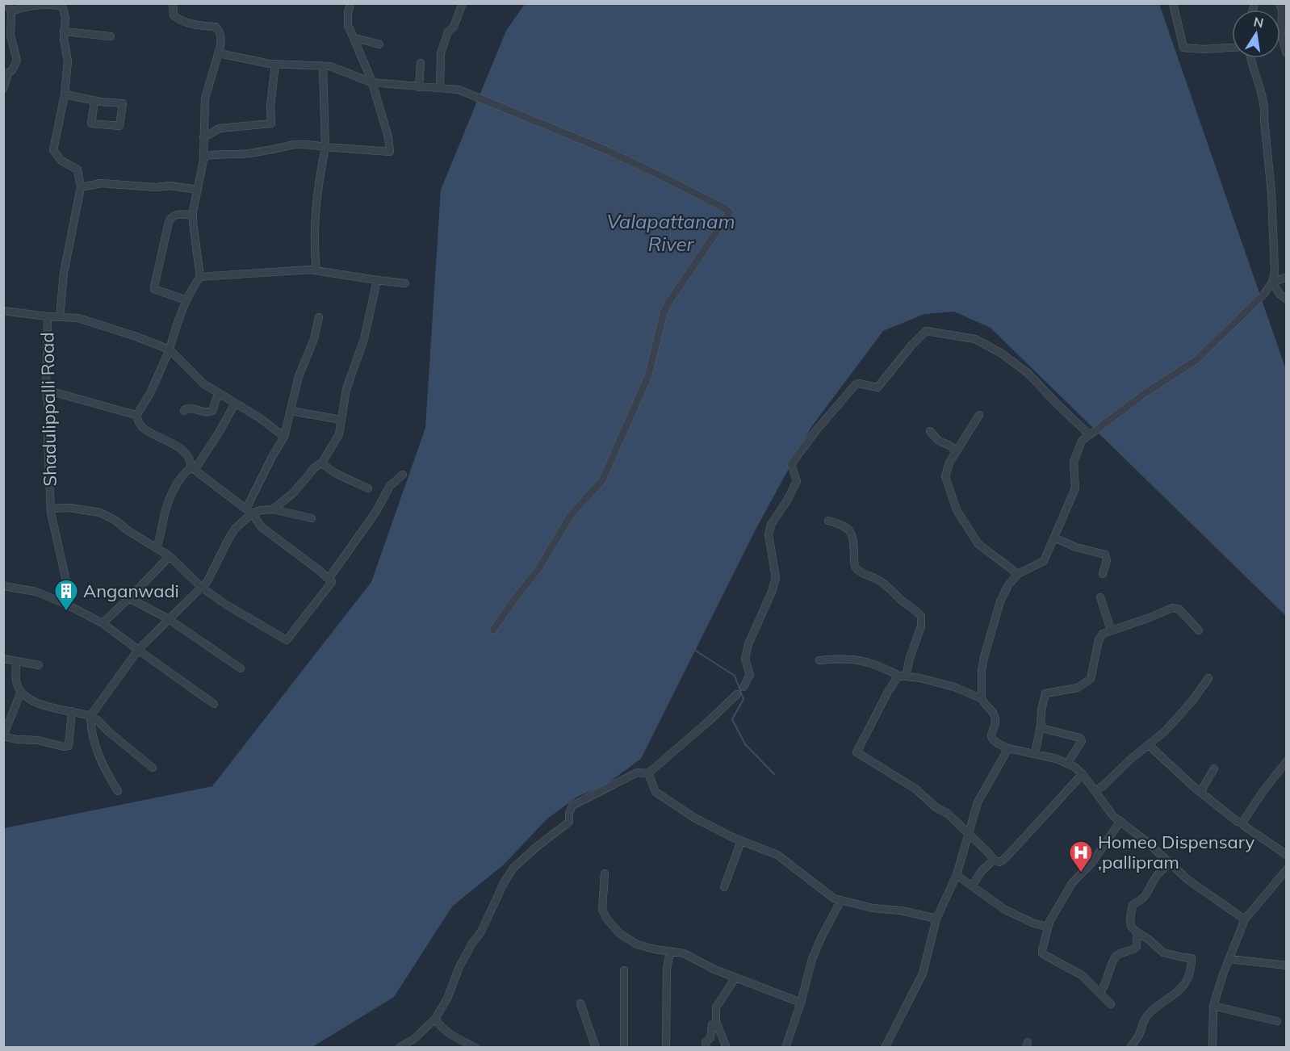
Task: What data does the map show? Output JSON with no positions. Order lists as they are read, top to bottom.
{
  "streets": {
    "street": ["Shadulippalli Road"]
  },
  "water": ["Valapattanam River"],
  "places": {
    "building": ["Anganwadi"],
    "hospital": ["Homeo Dispensary ,pallipram"]
  },
  "north": "top"
}
